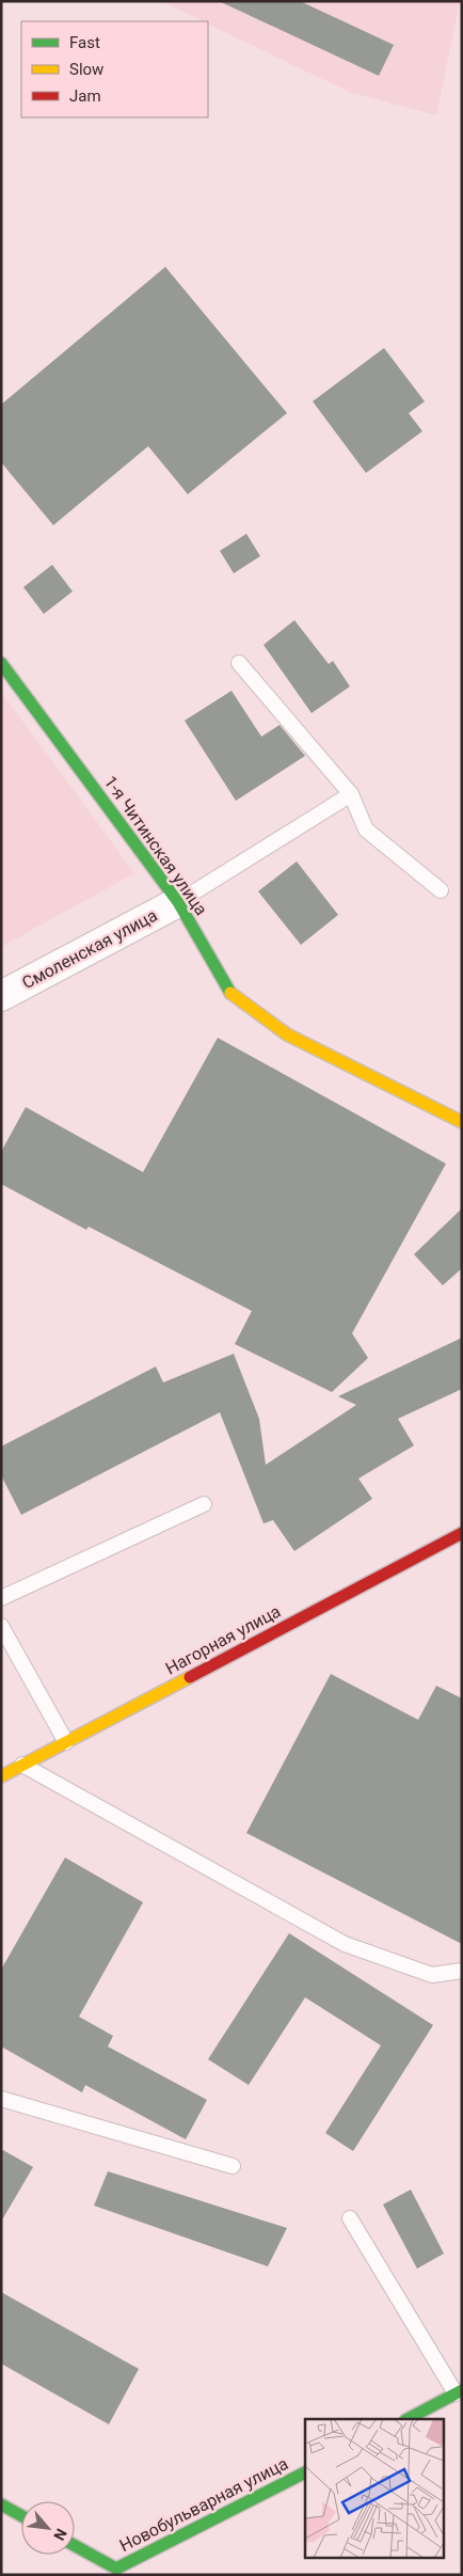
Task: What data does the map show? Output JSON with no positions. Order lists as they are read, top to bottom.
{
  "streets": {
    "street": [
      "1-я Читинская улица",
      "Смоленская улица",
      "Нагорная улица",
      "Новобульварная улица"
    ]
  },
  "crossings": [
    ["1-я Читинская улица", "Смоленская улица"]
  ],
  "legend": ["Fast", "Slow", "Jam"],
  "north": "bottom right"
}
